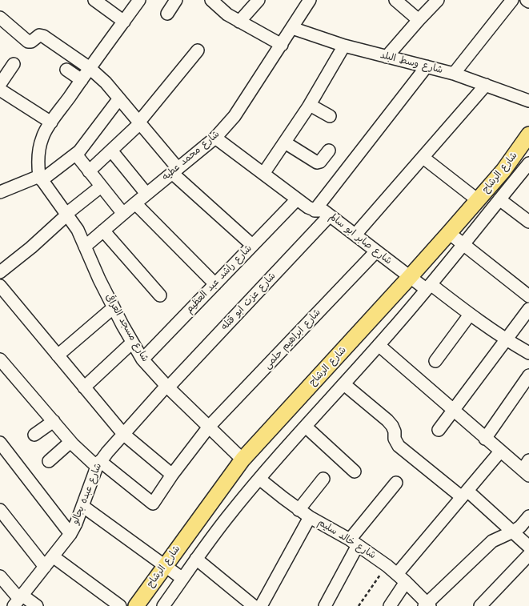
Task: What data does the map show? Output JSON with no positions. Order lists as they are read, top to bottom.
{
  "streets": {
    "main road": ["شارع الرشاح"],
    "street": [
      "شارع وسط البلد",
      "شارع محمد عطيه",
      "شارع صابر ابو سالم",
      "شارع راشد عبد العظيم",
      "شارع عزت ابو قتله",
      "شارع مسجد العراقى",
      "شارع ابراهيم حلمى",
      "شارع عبده بجالو",
      "شارع خالد سليم"
    ]
  },
  "crossings": [
    ["شارع وسط البلد", "شارع محمد عطيه"],
    ["شارع محمد عطيه", "شارع صابر ابو سالم"],
    ["شارع محمد عطيه", "شارع مسجد العراقى"],
    ["شارع الرشاح", "شارع صابر ابو سالم"],
    ["شارع الرشاح", "شارع مسجد العراقى"],
    ["شارع الرشاح", "شارع خالد سليم"],
    ["شارع صابر ابو سالم", "شارع راشد عبد العظيم"],
    ["شارع صابر ابو سالم", "شارع عزت ابو قتله"],
    ["شارع صابر ابو سالم", "شارع ابراهيم حلمى"],
    ["شارع راشد عبد العظيم", "شارع مسجد العراقى"],
    ["شارع عزت ابو قتله", "شارع مسجد العراقى"],
    ["شارع عزت ابو قتله", "شارع عبده بجالو"],
    ["شارع مسجد العراقى", "شارع ابراهيم حلمى"],
    ["شارع مسجد العراقى", "شارع عبده بجالو"],
    ["شارع ابراهيم حلمى", "شارع عبده بجالو"]
  ]
}
